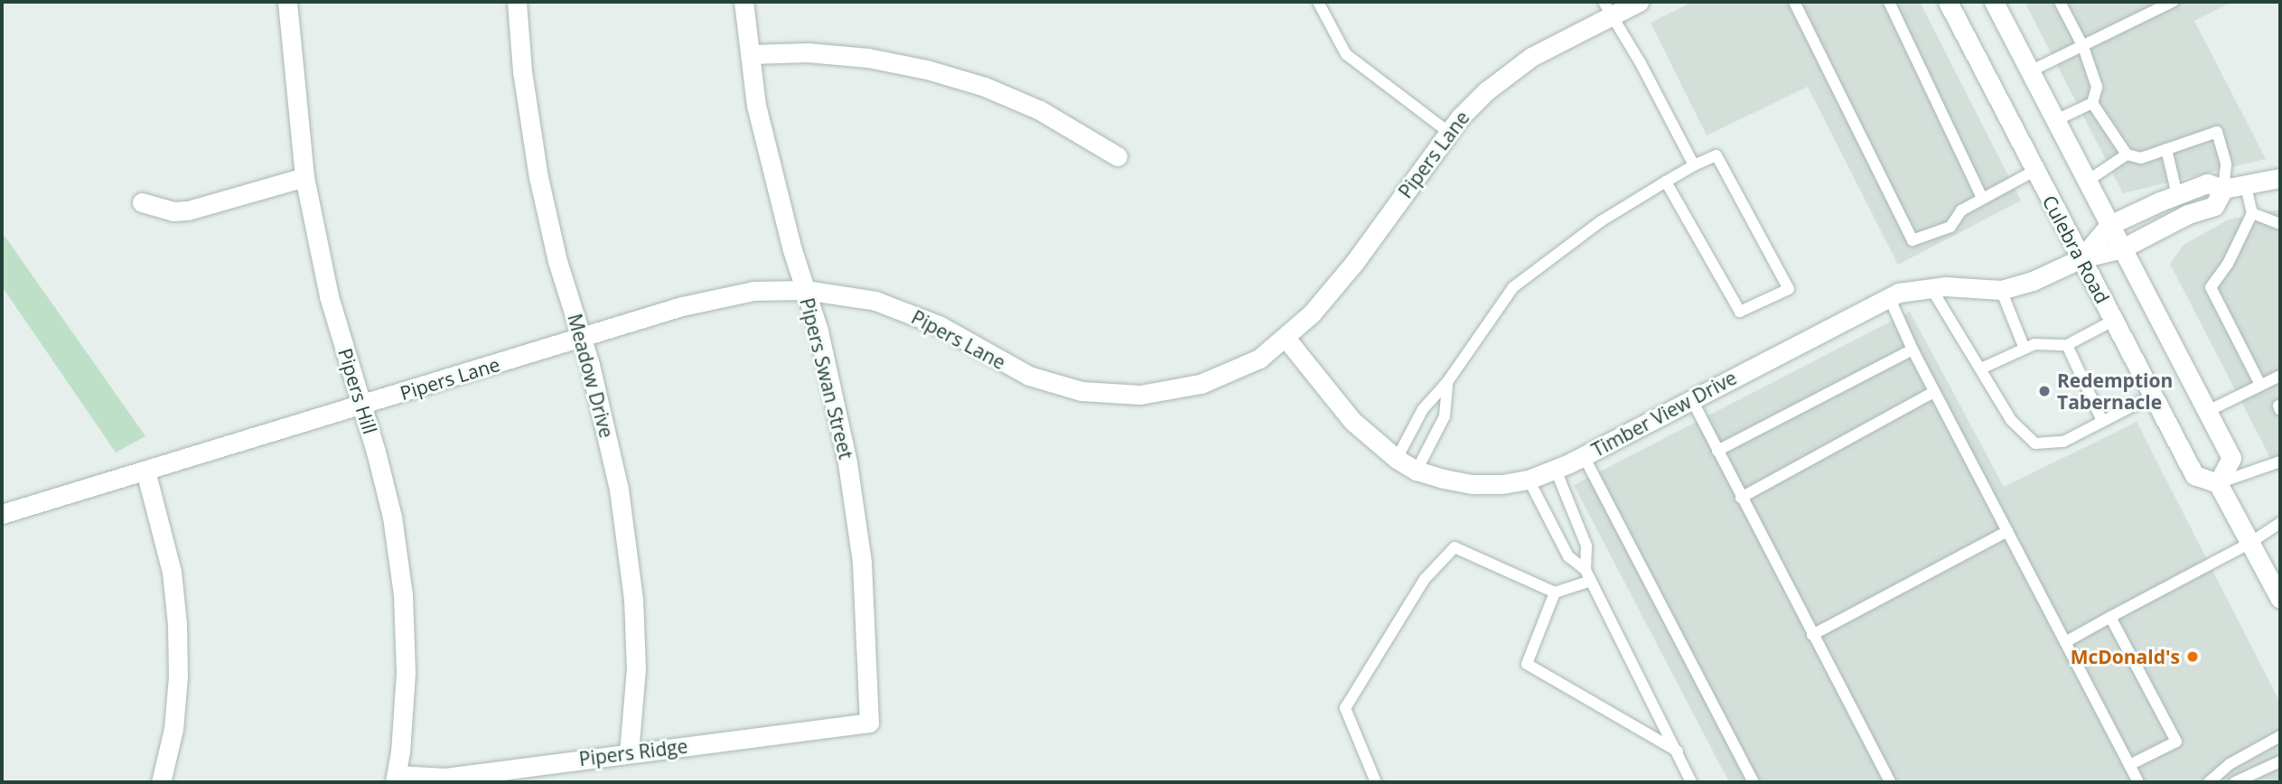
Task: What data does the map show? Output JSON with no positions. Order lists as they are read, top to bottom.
{
  "streets": {
    "street": [
      "Pipers Lane",
      "Culebra Road",
      "Meadow Drive",
      "Pipers Swan Street",
      "Pipers Hill",
      "Timber View Drive",
      "Pipers Ridge"
    ]
  },
  "crossings": [
    ["Pipers Lane", "Meadow Drive"],
    ["Pipers Lane", "Pipers Swan Street"],
    ["Pipers Lane", "Pipers Hill"],
    ["Pipers Lane", "Timber View Drive"],
    ["Culebra Road", "Timber View Drive"],
    ["Meadow Drive", "Pipers Ridge"],
    ["Pipers Swan Street", "Pipers Ridge"],
    ["Pipers Hill", "Pipers Ridge"]
  ],
  "places": ["Redemption Tabernacle", "McDonald's"]
}
